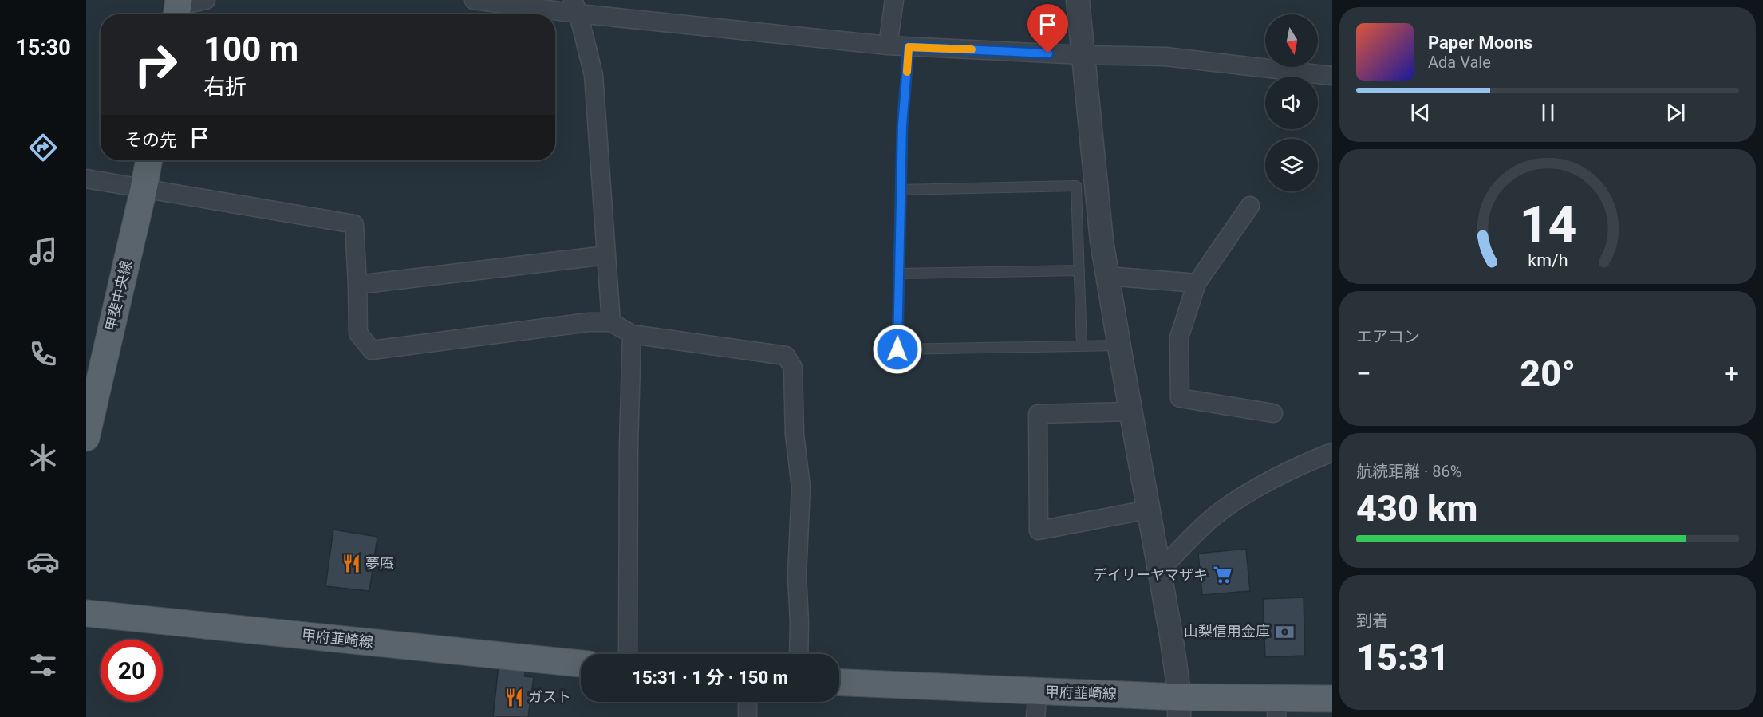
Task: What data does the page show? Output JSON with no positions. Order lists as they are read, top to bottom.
{
  "streets": {
    "main road": ["甲斐中央線", "甲府韮崎線"]
  },
  "places": {
    "restaurant": ["夢庵", "ガスト"],
    "supermarket": ["デイリーヤマザキ"],
    "bank": ["山梨信用金庫"]
  },
  "north": "bottom",
  "page": {
    "tabs": "15:30",
    "turn": ["100 m", "右折"],
    "song": ["Paper Moons", "Ada Vale"],
    "then": "その先",
    "tile": [
      "エアコン",
      ["航続距離 · 86%", "430 km"],
      ["到着", "15:31"]
    ],
    "heat": ["−", "20°", "+"],
    "limit": "20",
    "trip": "15:31 · 1 分 · 150 m",
    "gauge": ["14", "km/h"]
  }
}
